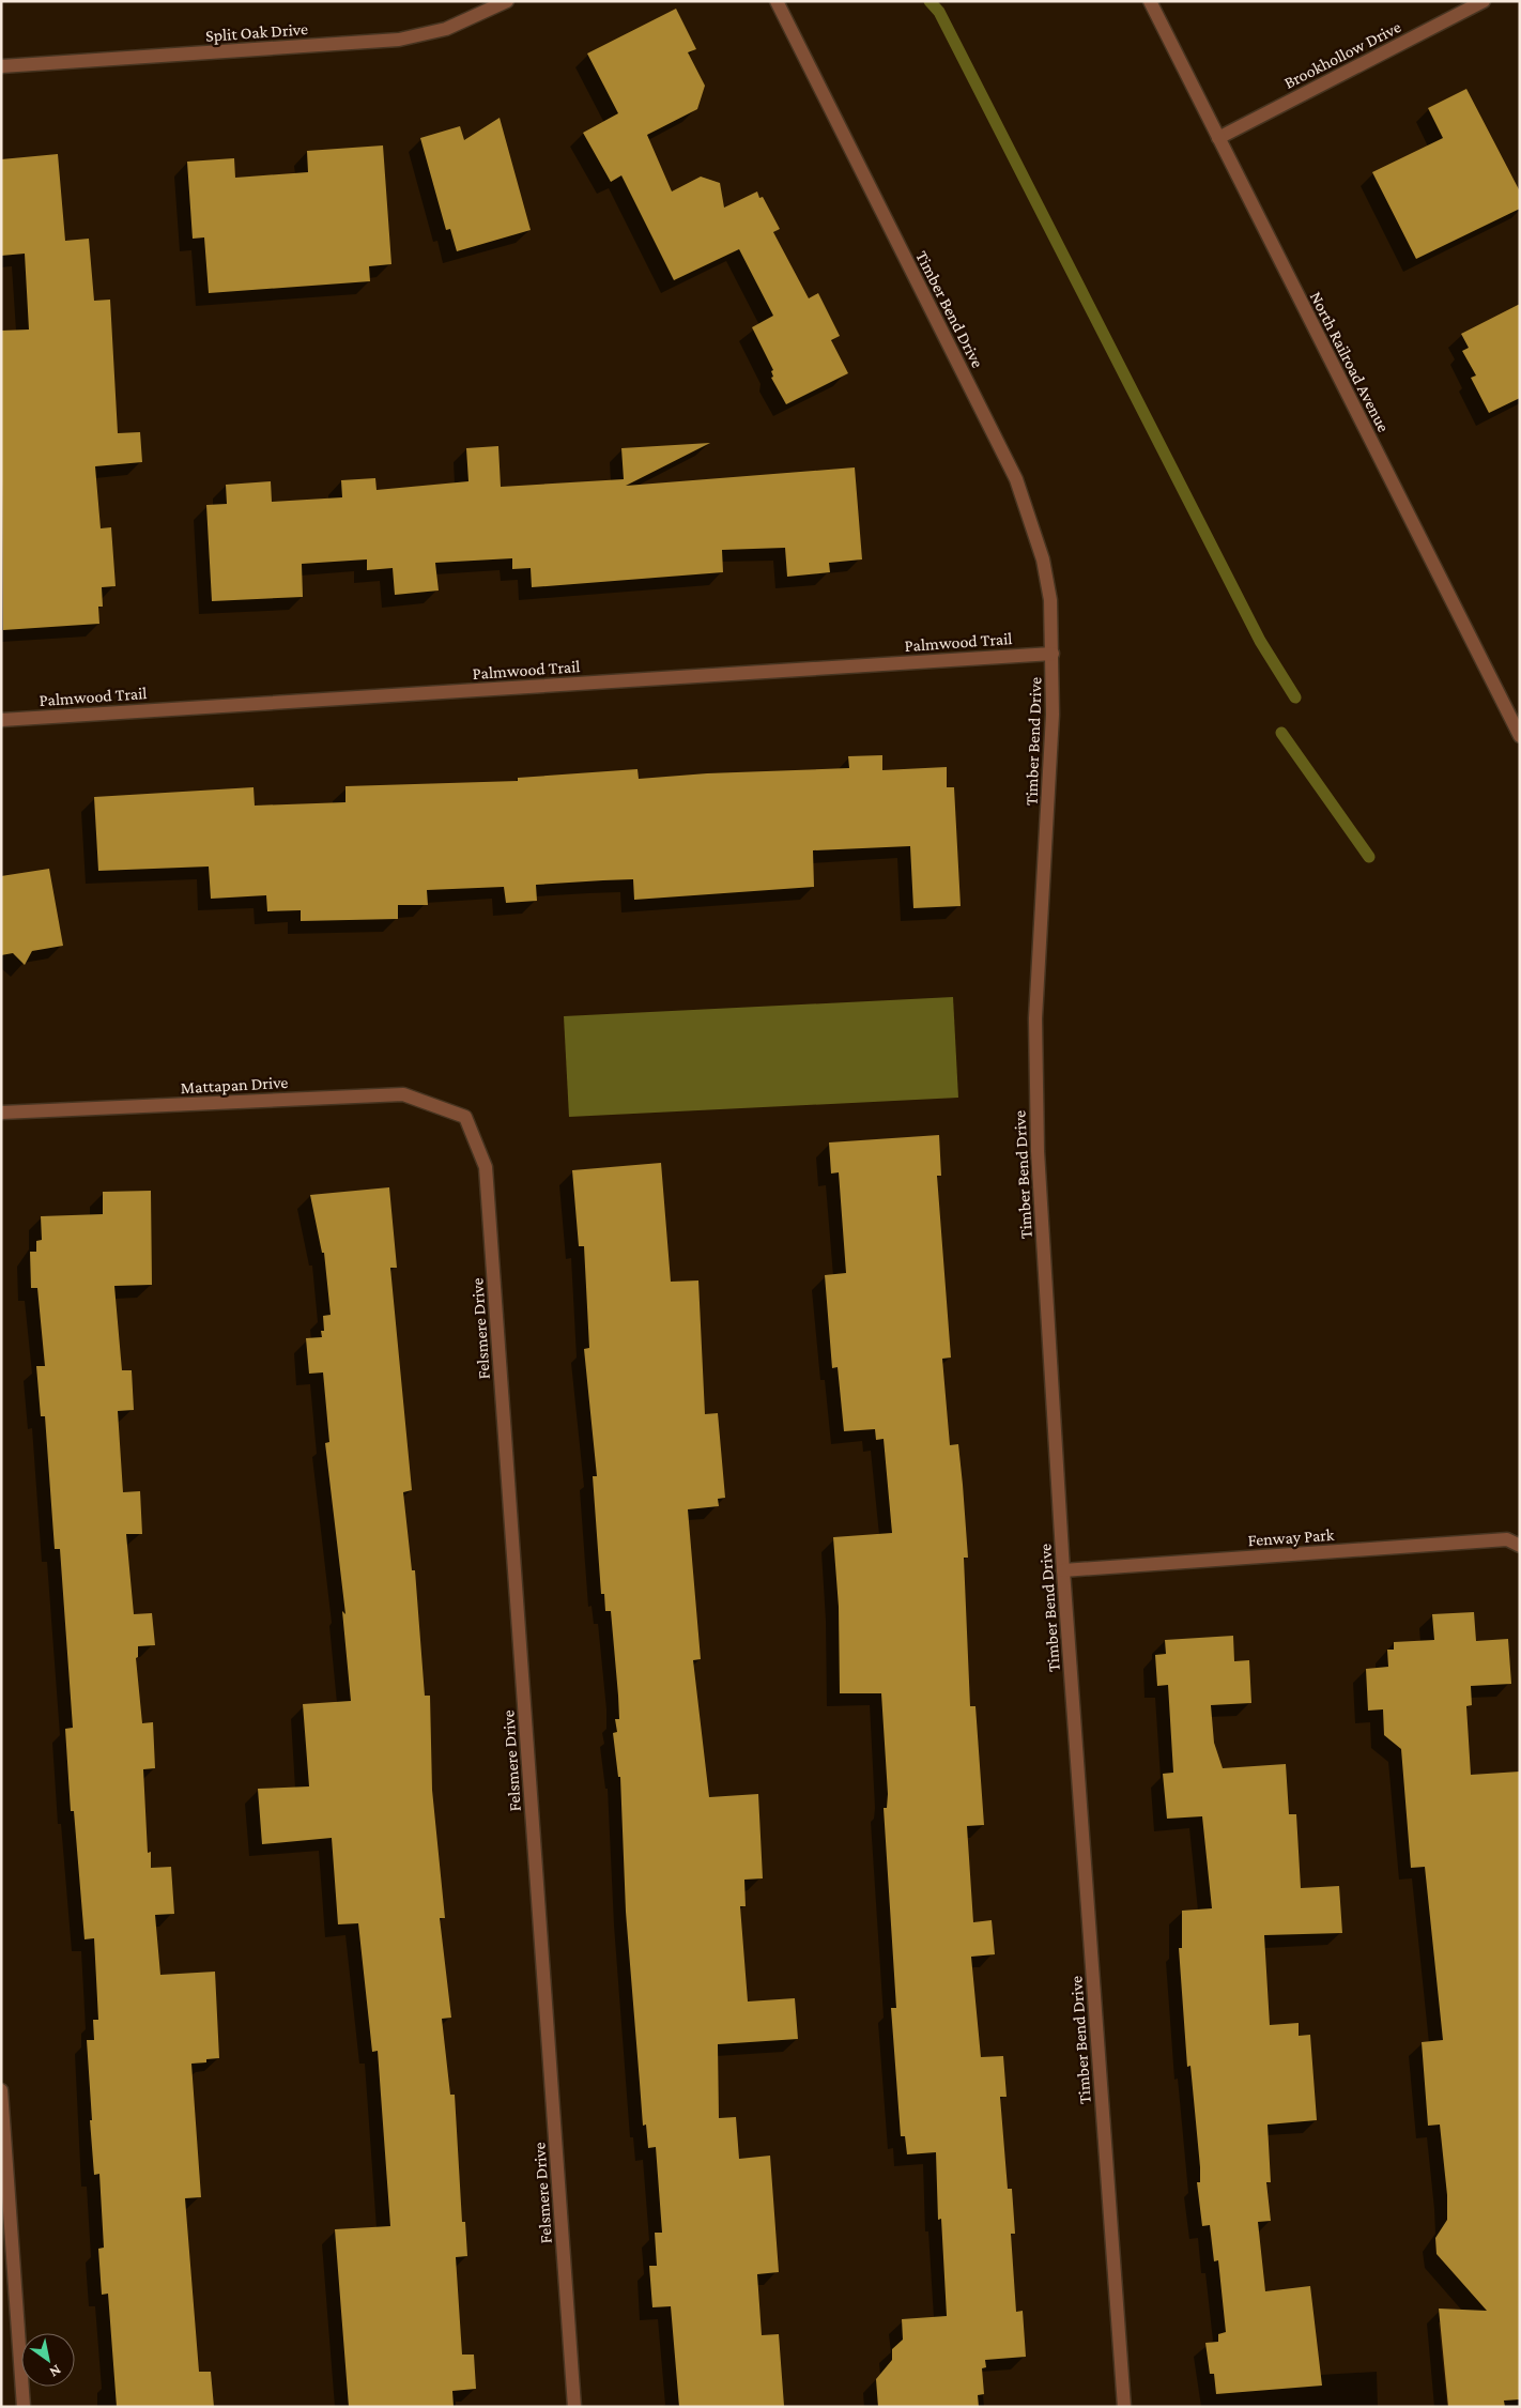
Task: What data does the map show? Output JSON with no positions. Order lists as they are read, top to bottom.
{
  "streets": {
    "street": [
      "Split Oak Drive",
      "Brookhollow Drive",
      "Timber Bend Drive",
      "North Railroad Avenue",
      "Palmwood Trail",
      "Mattapan Drive",
      "Felsmere Drive",
      "Fenway Park"
    ]
  },
  "crossings": [
    ["Brookhollow Drive", "North Railroad Avenue"],
    ["Timber Bend Drive", "Palmwood Trail"],
    ["Timber Bend Drive", "Fenway Park"],
    ["Mattapan Drive", "Felsmere Drive"]
  ],
  "north": "bottom right"
}
